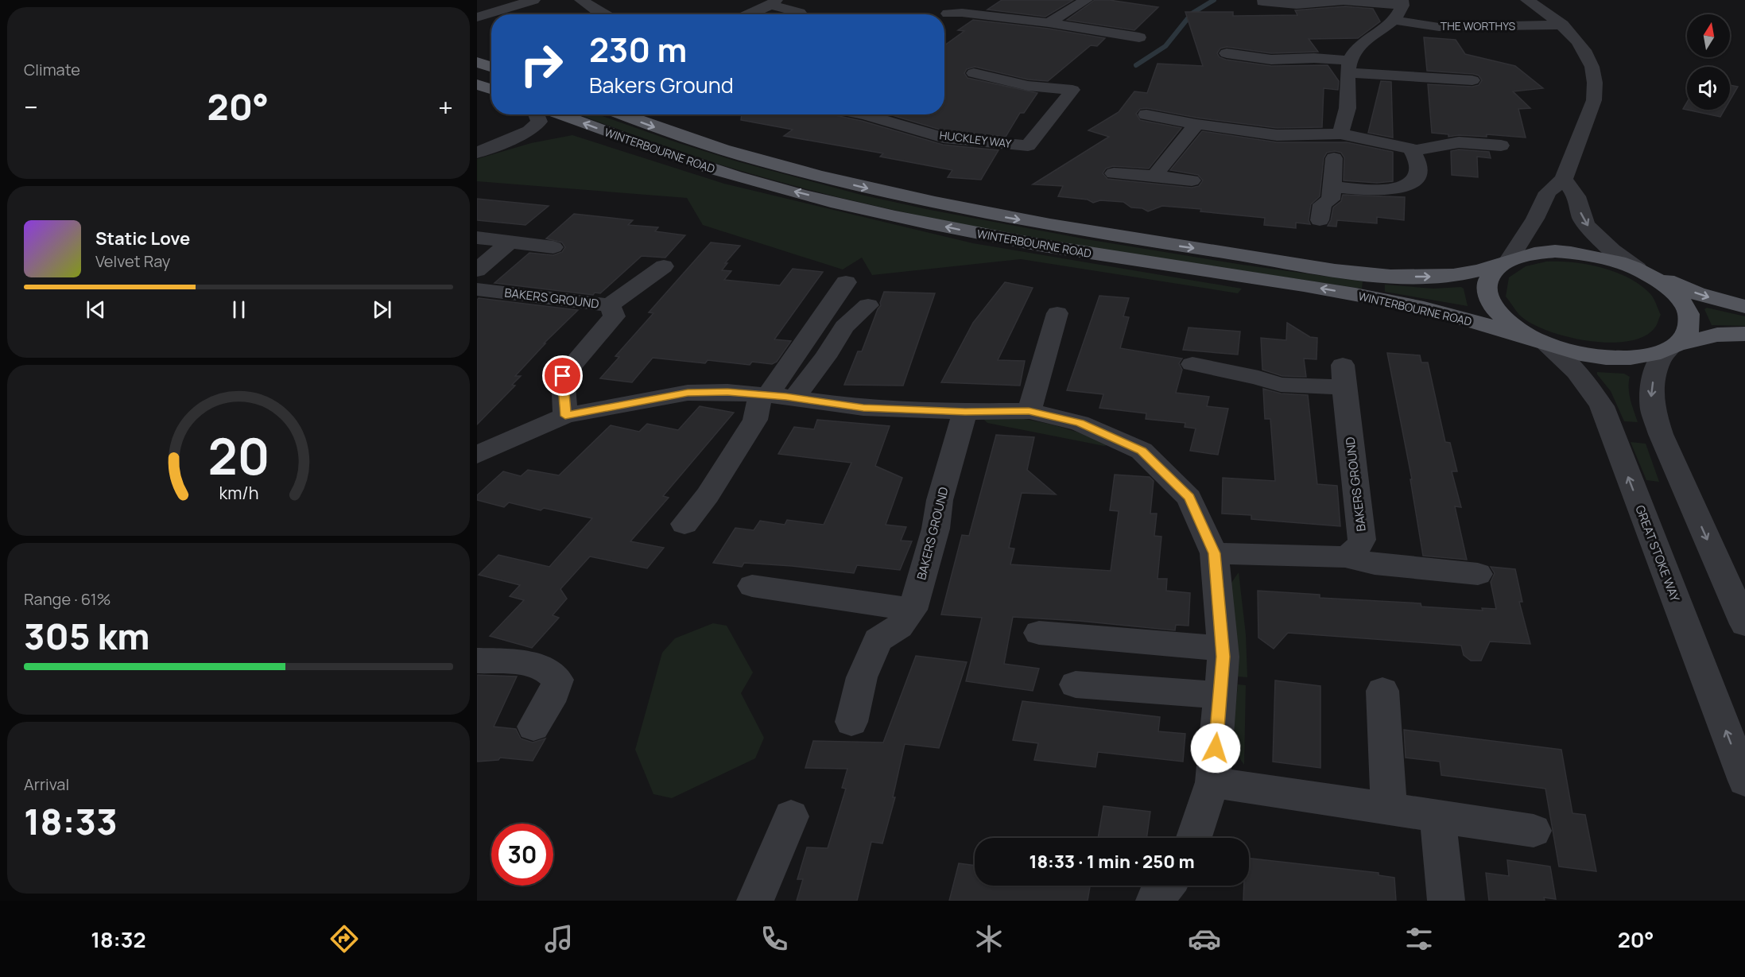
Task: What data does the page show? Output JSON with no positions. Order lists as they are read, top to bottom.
{
  "streets": {
    "main road": ["WINTERBOURNE ROAD"],
    "street": [
      "THE WORTHYS",
      "HUCKLEY WAY",
      "BAKERS GROUND",
      "GREAT STOKE WAY"
    ]
  },
  "crossings": [
    ["WINTERBOURNE ROAD", "GREAT STOKE WAY"]
  ],
  "north": "top",
  "page": {
    "tile": [
      "Climate",
      ["Range · 61%", "305 km"],
      ["Arrival", "18:33"]
    ],
    "turn": ["230 m", "Bakers Ground"],
    "heat": ["−", "20°", "+"],
    "song": ["Static Love", "Velvet Ray"],
    "limit": "30",
    "trip": "18:33 · 1 min · 250 m",
    "tabs": ["18:32", "20°"],
    "gauge": ["20", "km/h"]
  }
}
